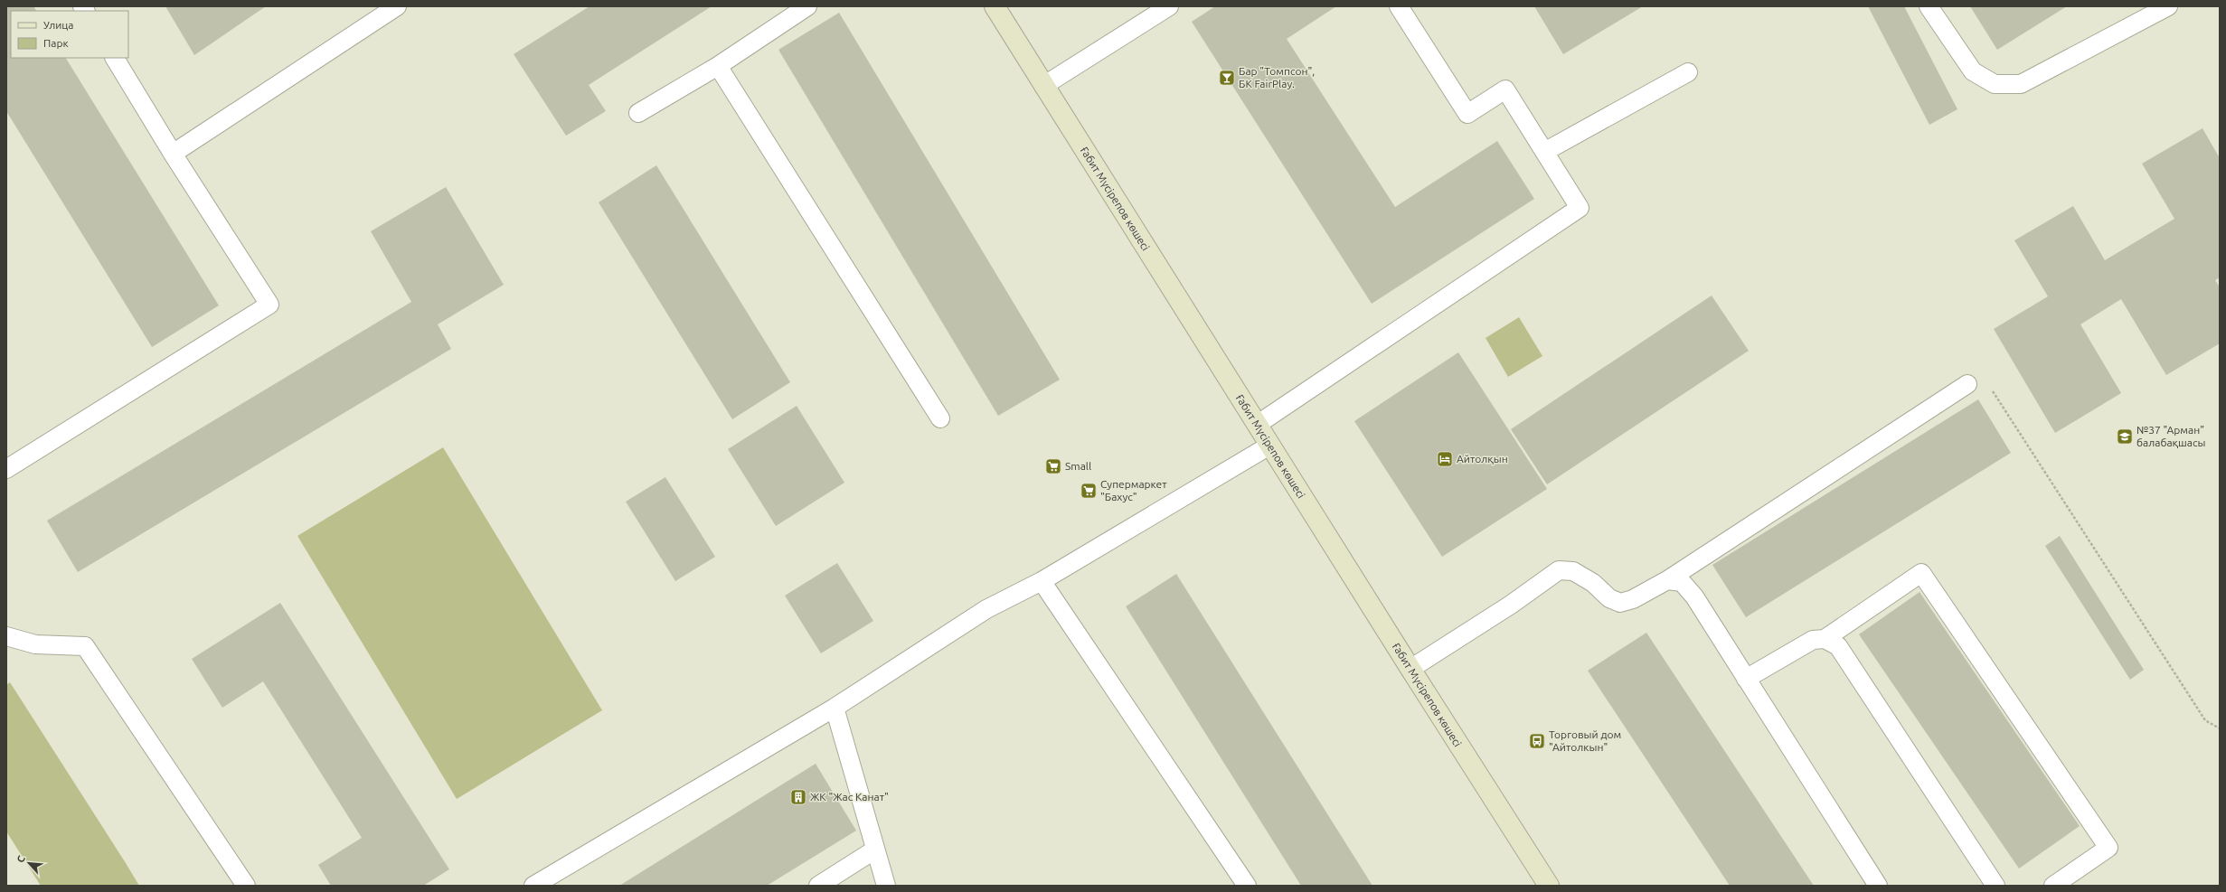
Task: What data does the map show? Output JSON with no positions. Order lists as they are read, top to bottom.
{
  "streets": {
    "street": ["Ғабит Мүсірепов көшесі"]
  },
  "places": {
    "bar": ["Бар \"Томпсон\", БК FairPlay."],
    "school or university": ["№37 \"Арман\" балабақшасы"],
    "hotel": ["Айтолқын"],
    "supermarket": ["Small", "Супермаркет \"Бахус\""],
    "bus stop": ["Торговый дом \"Айтолкын\""],
    "building": ["ЖК \"Жас Канат\""]
  },
  "legend": ["Улица", "Парк"],
  "north": "top left"
}
